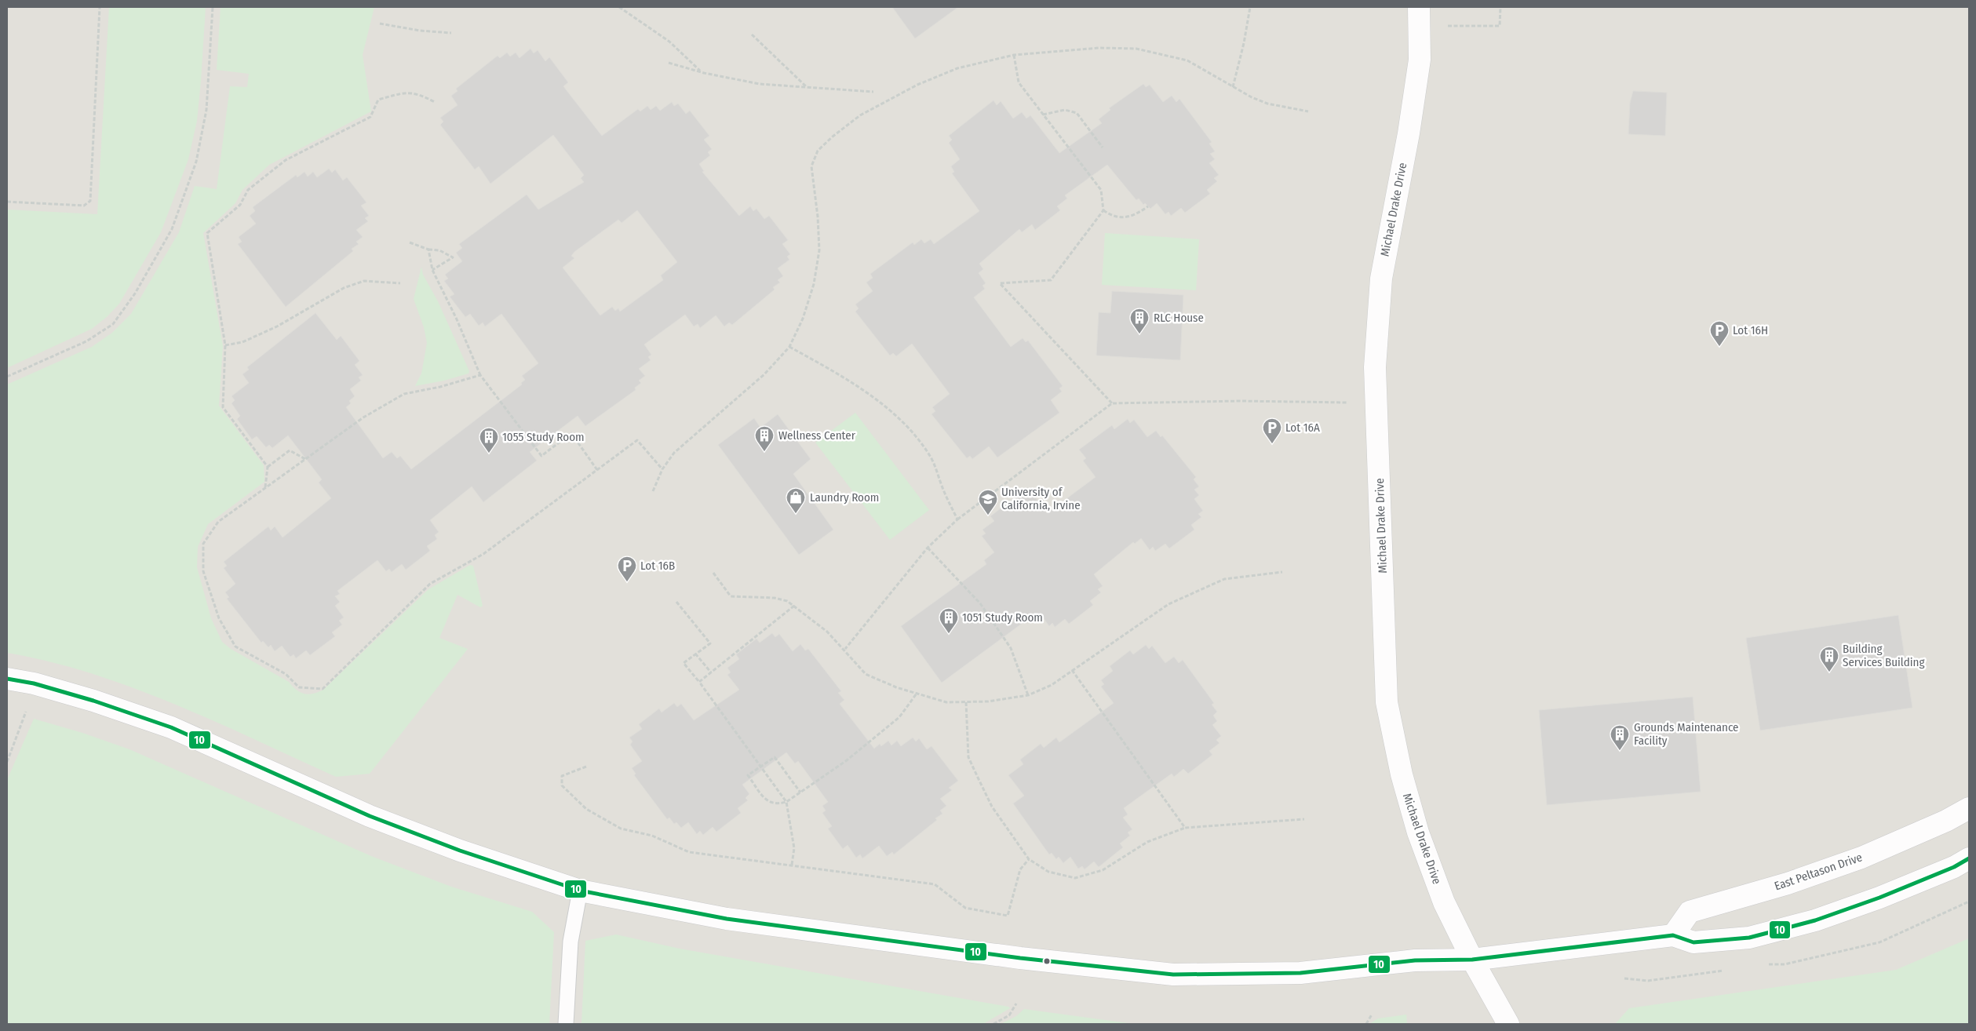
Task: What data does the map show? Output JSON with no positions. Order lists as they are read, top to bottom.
{
  "streets": {
    "street": ["Michael Drake Drive", "East Peltason Drive"]
  },
  "places": {
    "building": [
      "RLC House",
      "Wellness Center",
      "1055 Study Room",
      "1051 Study Room",
      "Building Services Building",
      "Grounds Maintenance Facility"
    ],
    "parking": ["Lot 16H", "Lot 16A", "Lot 16B"],
    "shop": ["Laundry Room"],
    "school or university": ["University of California, Irvine"]
  },
  "lines": ["transit line 10"]
}
